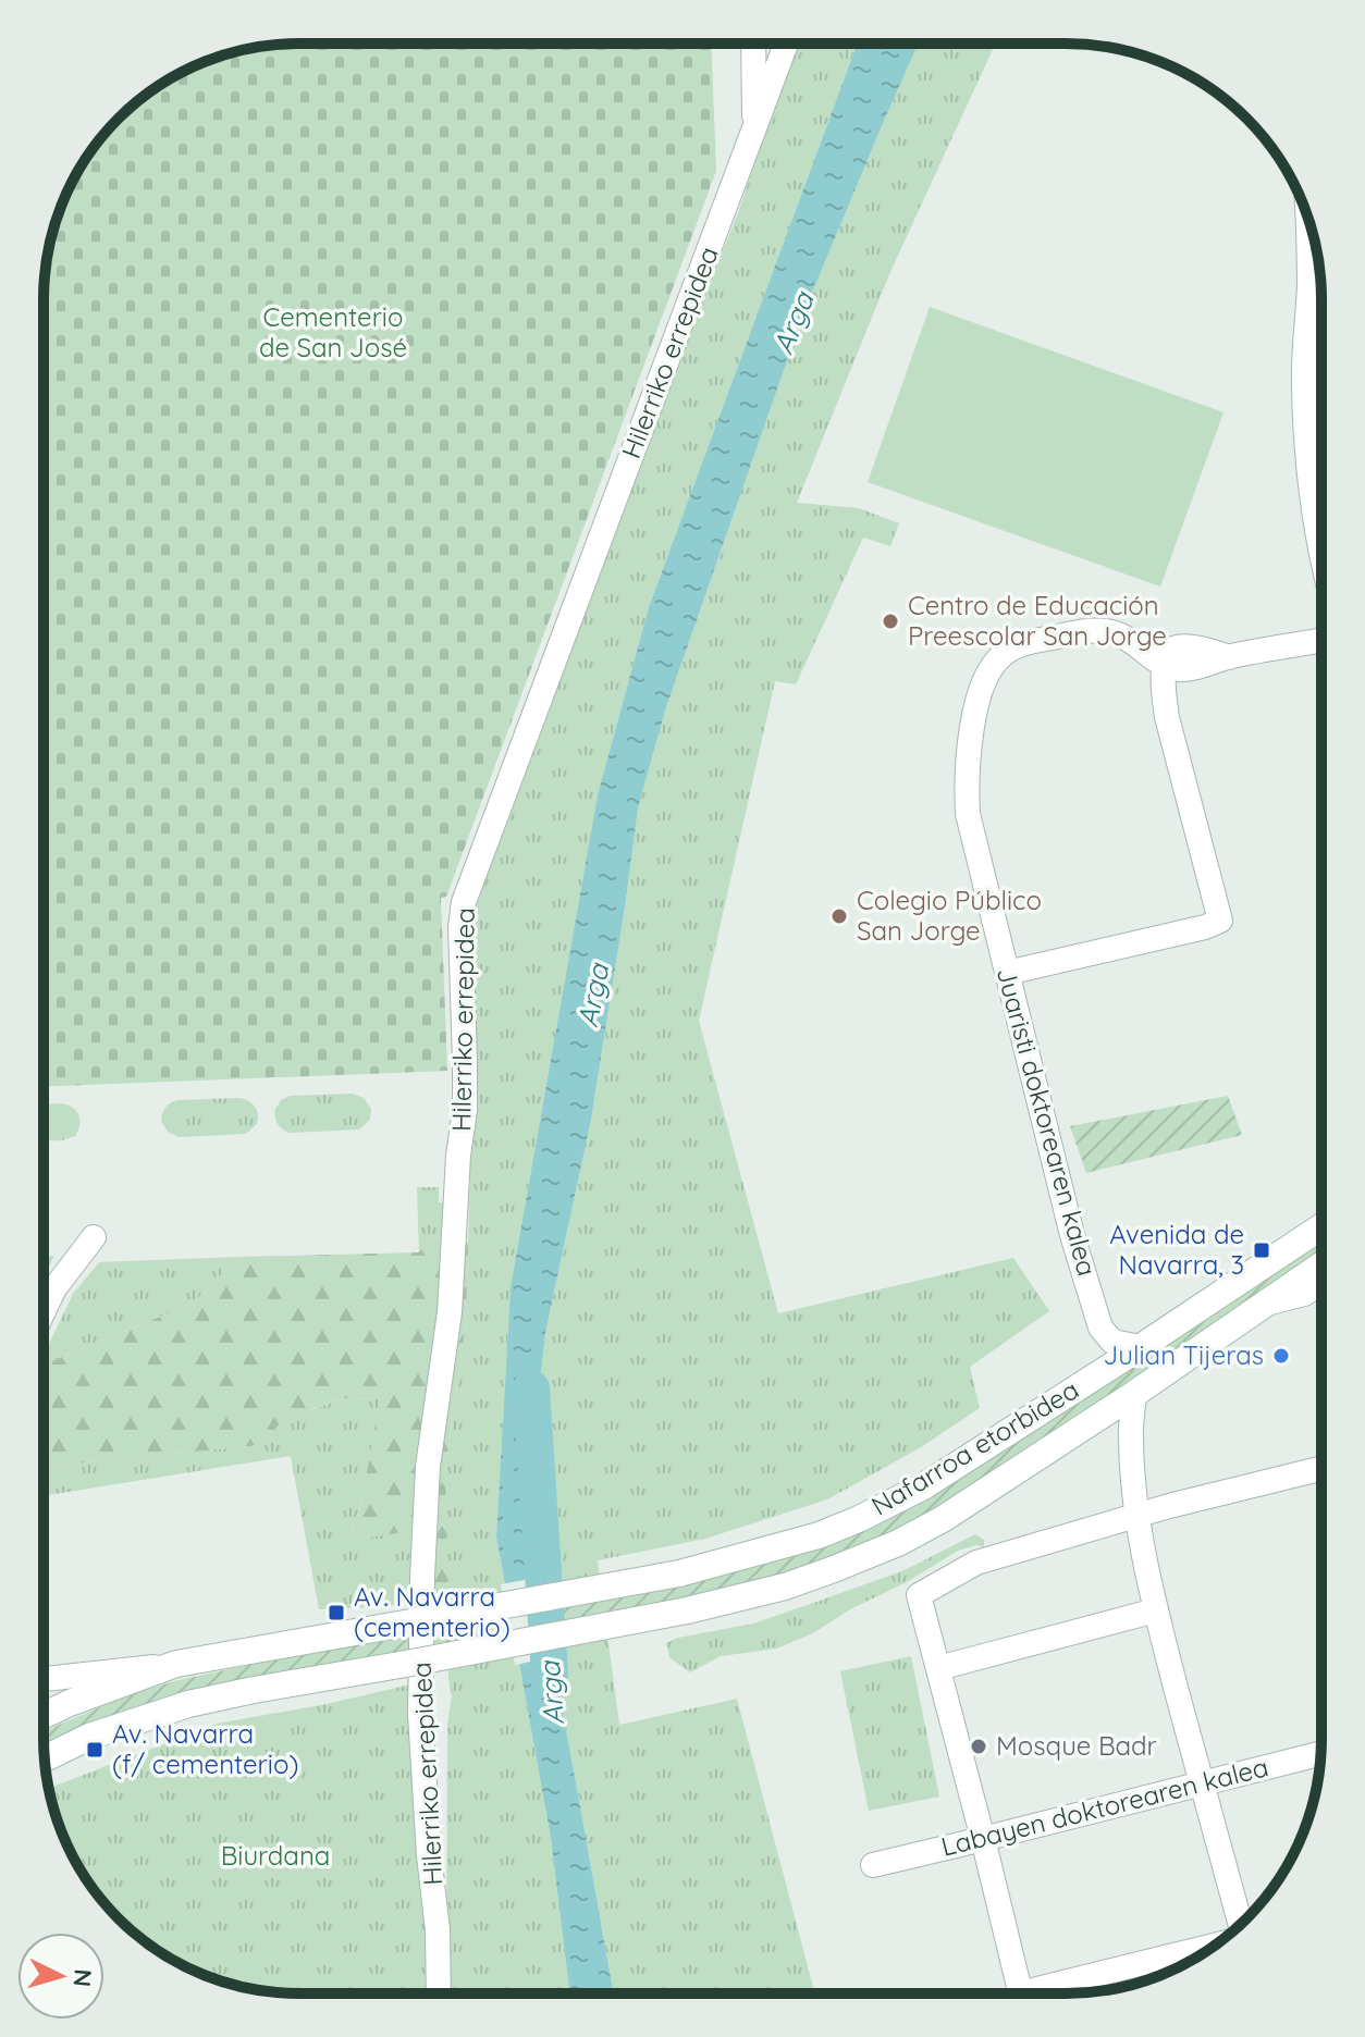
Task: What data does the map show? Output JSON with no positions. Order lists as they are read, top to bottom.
{
  "streets": {
    "main road": ["Nafarroa etorbidea"],
    "street": ["Hilerriko errepidea", "Juaristi doktorearen kalea", "Labayen doktorearen kalea"]
  },
  "crossings": [
    ["Juaristi doktorearen kalea", "Nafarroa etorbidea"]
  ],
  "water": ["Arga"],
  "parks": ["Cementerio de San José", "Biurdana"],
  "places": {
    "other": [
      "Centro de Educación Preescolar San Jorge",
      "Colegio Público San Jorge",
      "Julian Tijeras",
      "Mosque Badr"
    ],
    "transit": ["Avenida de Navarra, 3", "Av. Navarra (cementerio)", "Av. Navarra (f/ cementerio)"]
  },
  "north": "right"
}
